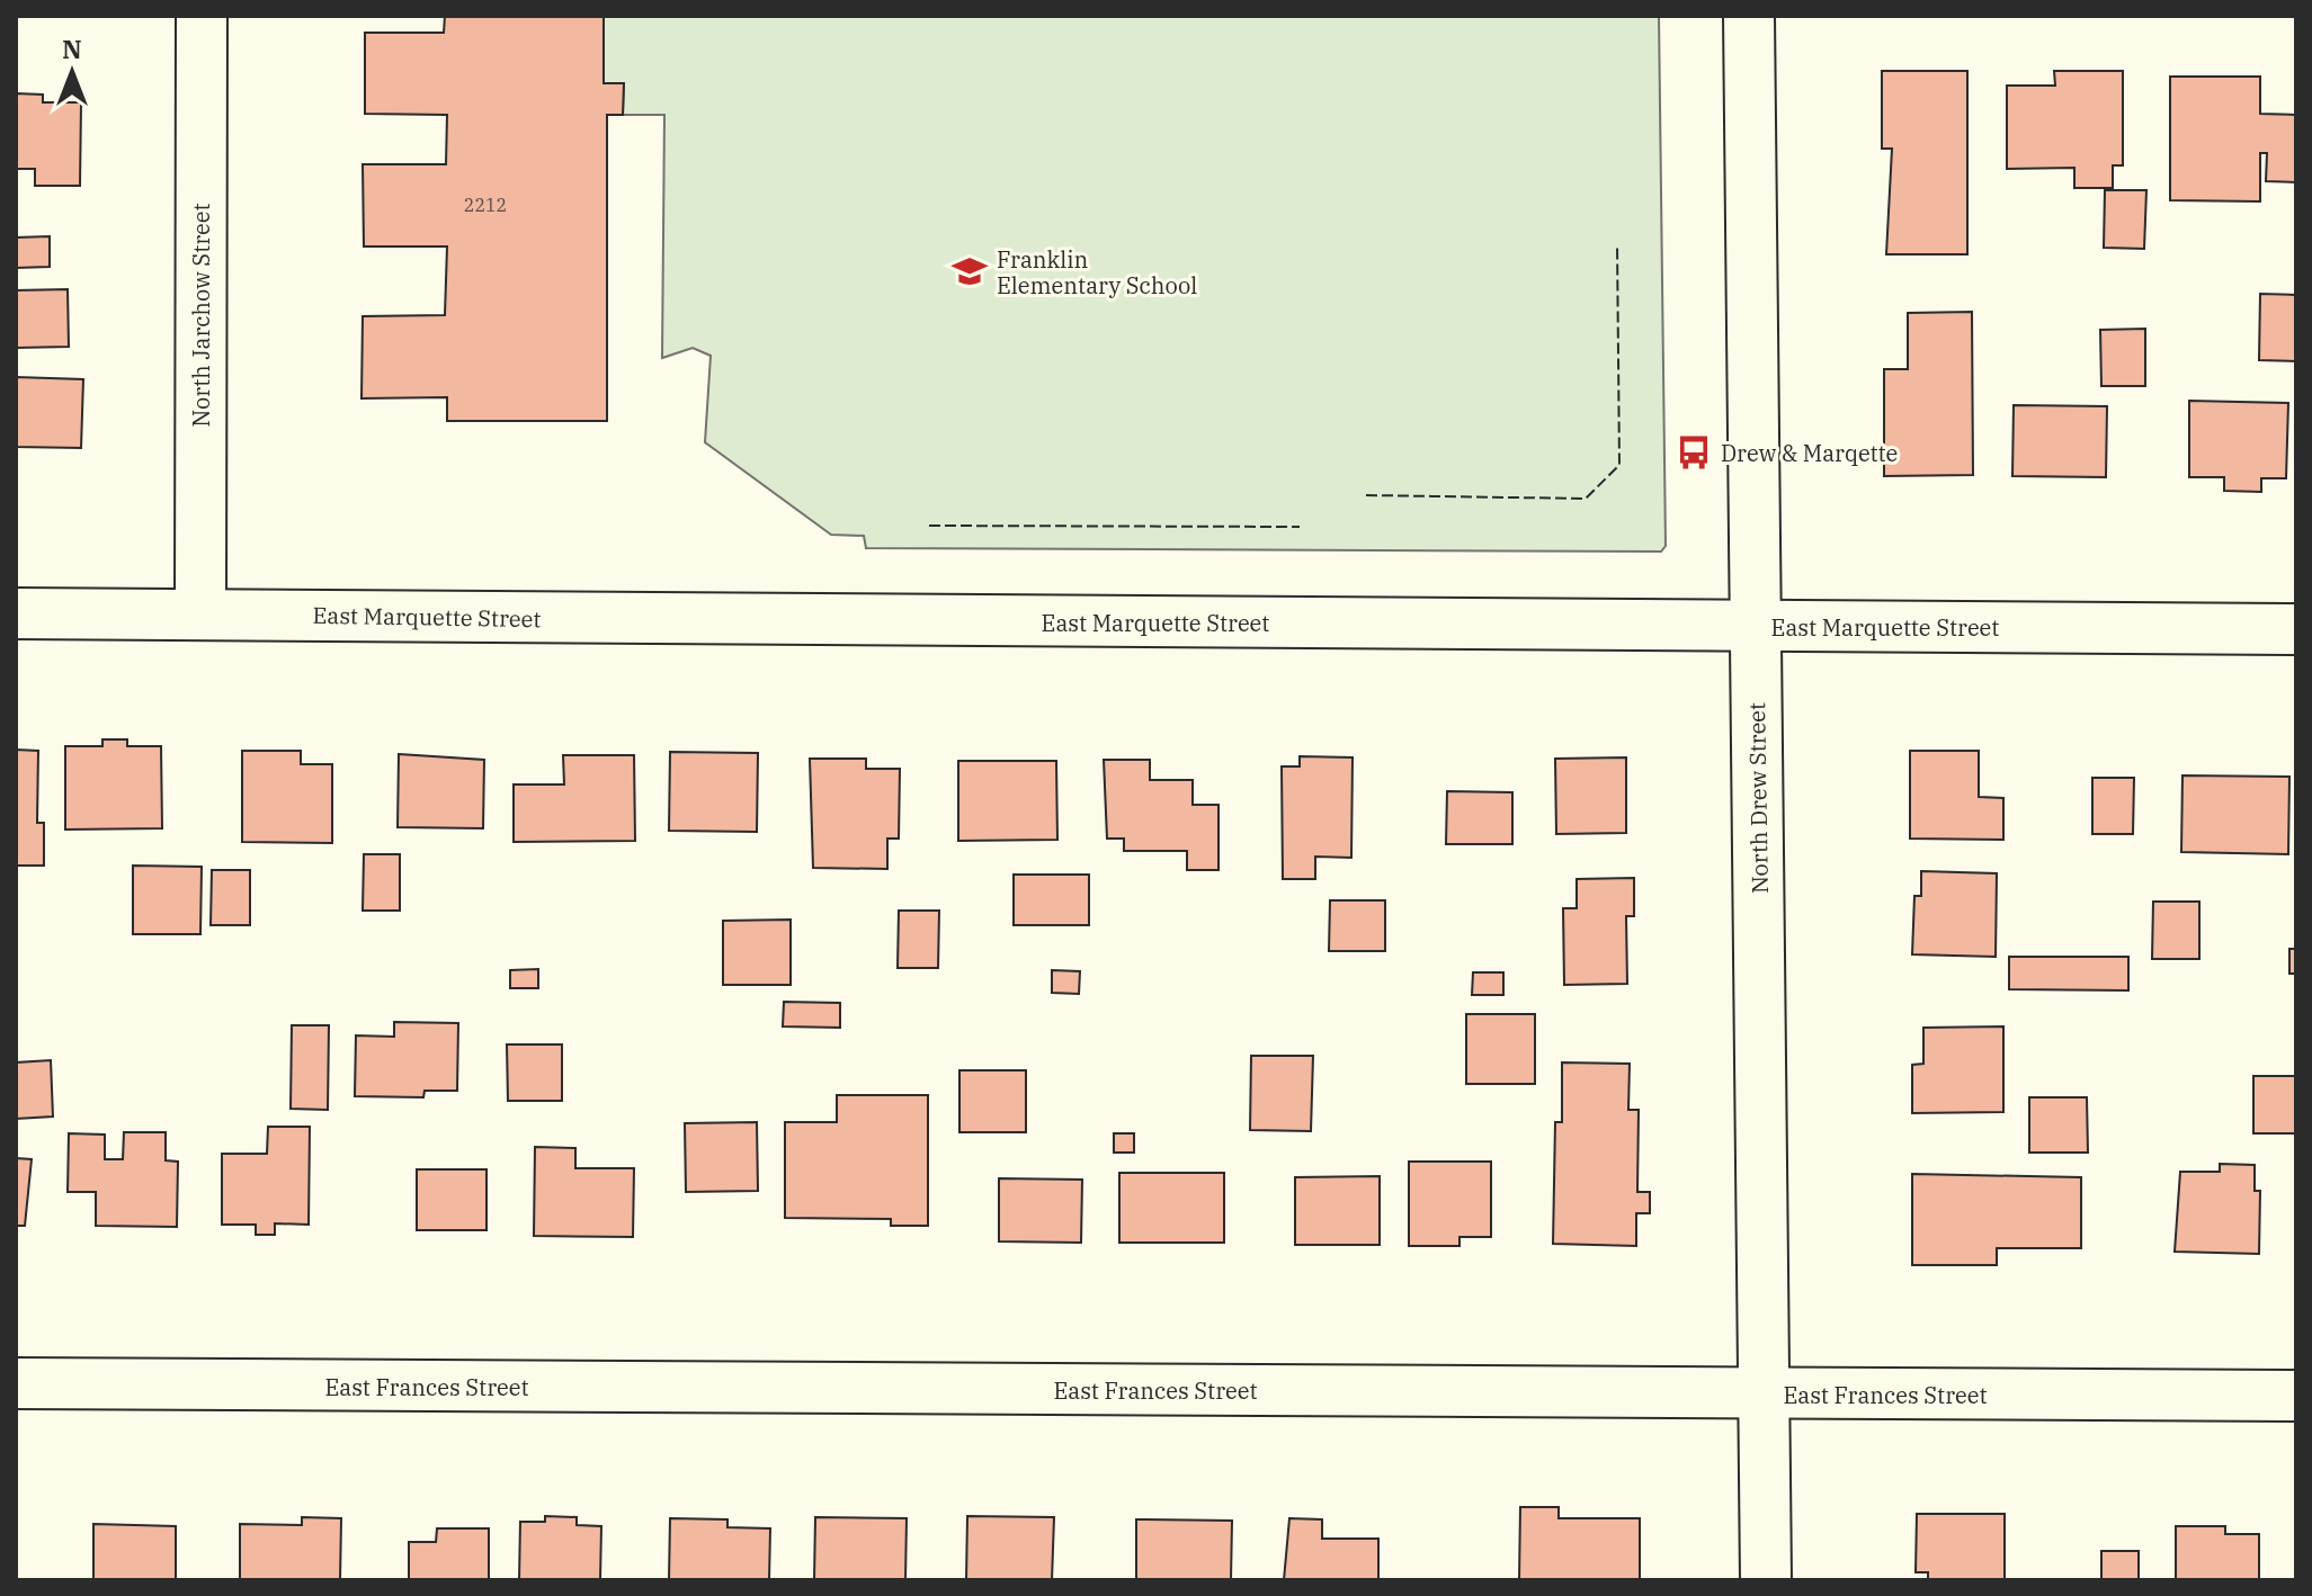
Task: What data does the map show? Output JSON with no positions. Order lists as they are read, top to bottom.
{
  "streets": {
    "street": [
      "North Jarchow Street",
      "East Marquette Street",
      "North Drew Street",
      "East Frances Street"
    ]
  },
  "crossings": [
    ["North Jarchow Street", "East Marquette Street"],
    ["East Marquette Street", "North Drew Street"],
    ["North Drew Street", "East Frances Street"]
  ],
  "places": {
    "school or university": ["Franklin Elementary School"],
    "bus stop": ["Drew & Marqette"]
  },
  "house_numbers": ["2212"],
  "north": "top"
}
